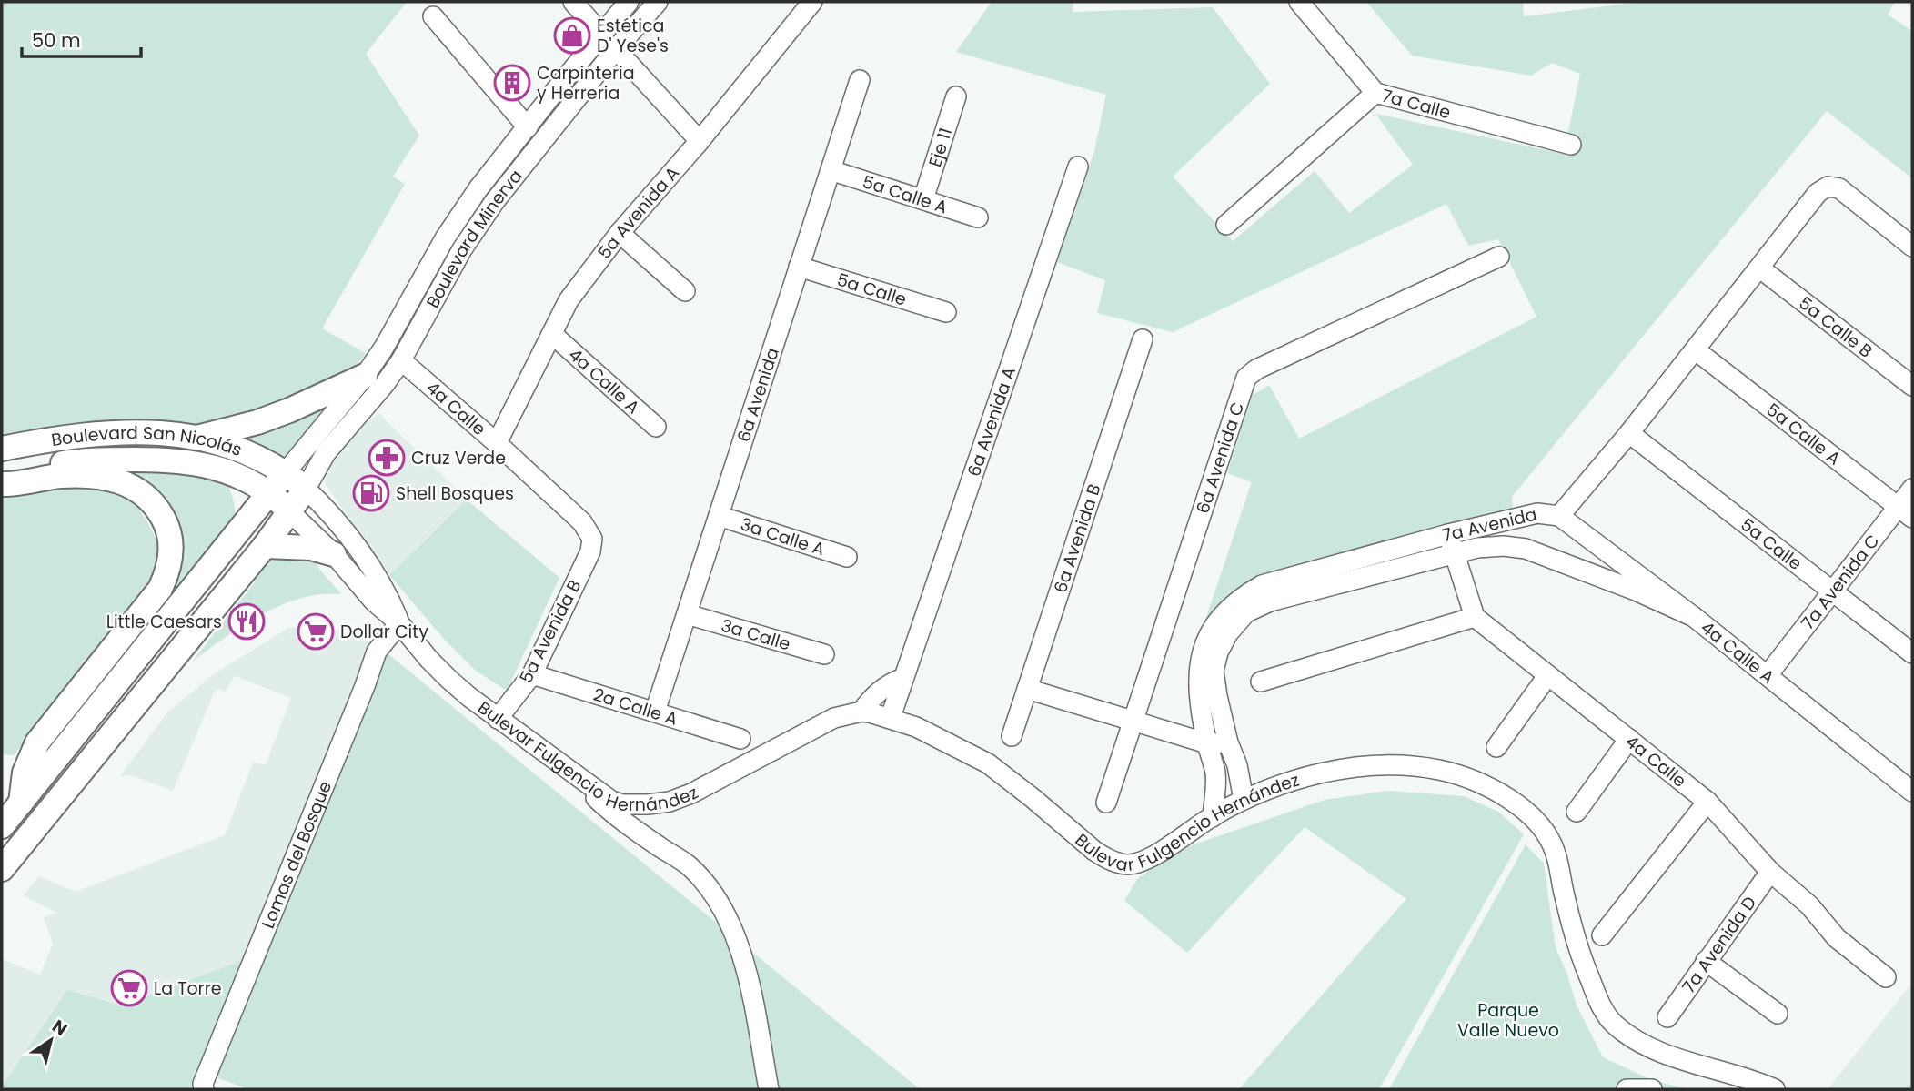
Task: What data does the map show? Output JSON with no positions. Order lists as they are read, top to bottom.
{
  "streets": {
    "main road": ["Boulevard San Nicolás", "Bulevar Fulgencio Hernández"],
    "street": [
      "7a Calle",
      "Eje 11",
      "5a Calle A",
      "5a Avenida A",
      "Boulevard Minerva",
      "5a Calle",
      "5a Calle B",
      "4a Calle A",
      "6a Avenida",
      "4a Calle",
      "6a Avenida A",
      "6a Avenida C",
      "7a Avenida",
      "3a Calle A",
      "6a Avenida B",
      "7a Avenida C",
      "5a Avenida B",
      "3a Calle",
      "2a Calle A",
      "Lomas del Bosque",
      "7a Avenida D"
    ]
  },
  "crossings": [
    ["Eje 11", "5a Calle A"],
    ["5a Calle A", "6a Avenida"],
    ["5a Calle A", "7a Avenida"],
    ["5a Calle A", "7a Avenida C"],
    ["5a Avenida A", "4a Calle A"],
    ["5a Avenida A", "4a Calle"],
    ["Boulevard Minerva", "4a Calle"],
    ["Boulevard Minerva", "Boulevard San Nicolás"],
    ["Boulevard Minerva", "Bulevar Fulgencio Hernández"],
    ["5a Calle", "6a Avenida"],
    ["5a Calle", "7a Avenida"],
    ["5a Calle", "7a Avenida C"],
    ["5a Calle B", "7a Avenida"],
    ["4a Calle A", "7a Avenida"],
    ["4a Calle A", "7a Avenida C"],
    ["6a Avenida", "3a Calle A"],
    ["6a Avenida", "3a Calle"],
    ["6a Avenida", "2a Calle A"],
    ["4a Calle", "5a Avenida B"],
    ["4a Calle", "7a Avenida D"],
    ["6a Avenida A", "Bulevar Fulgencio Hernández"],
    ["Boulevard San Nicolás", "Bulevar Fulgencio Hernández"],
    ["7a Avenida", "Bulevar Fulgencio Hernández"],
    ["5a Avenida B", "2a Calle A"],
    ["5a Avenida B", "Bulevar Fulgencio Hernández"],
    ["Bulevar Fulgencio Hernández", "Lomas del Bosque"]
  ],
  "parks": ["Parque Valle Nuevo"],
  "places": {
    "shop": ["Estética D' Yese's"],
    "building": ["Carpinteria y Herreria"],
    "pharmacy": ["Cruz Verde"],
    "fuel station": ["Shell Bosques"],
    "restaurant": ["Little Caesars"],
    "supermarket": ["Dollar City", "La Torre"]
  },
  "scale_bar": "50 m",
  "north": "top right"
}
